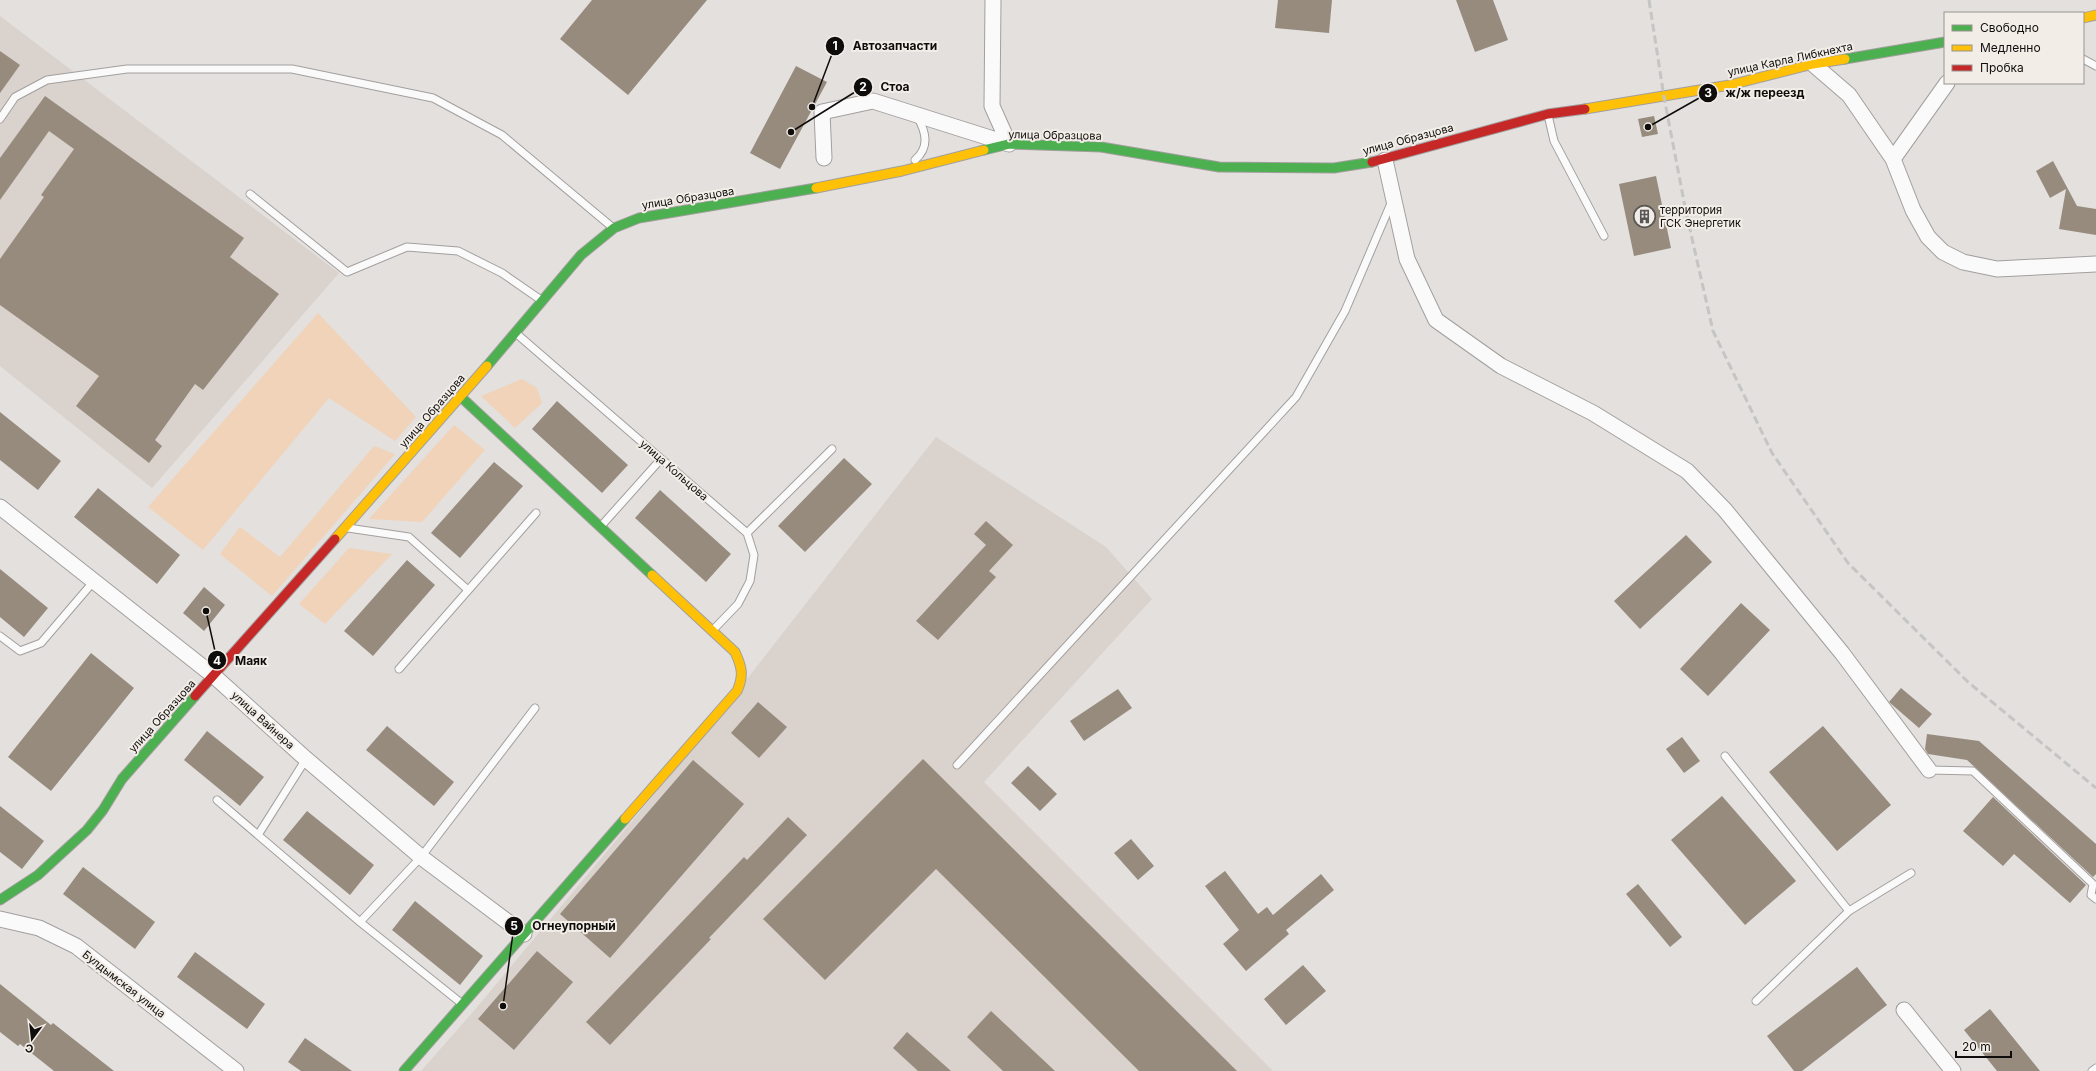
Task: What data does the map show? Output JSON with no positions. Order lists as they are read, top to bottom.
{
  "streets": {
    "main road": ["улица Карла Либкнехта", "улица Образцова"],
    "street": ["улица Вайнера", "Булдымская улица"],
    "lane": ["улица Кольцова"]
  },
  "crossings": [
    ["улица Карла Либкнехта", "улица Образцова"],
    ["улица Образцова", "улица Кольцова"],
    ["улица Образцова", "улица Вайнера"]
  ],
  "places": {
    "other": [
      "Автозапчасти",
      "ж/ж переезд",
      "Стоа",
      "Маяк",
      "Огнеупорный"
    ],
    "building": ["территория ГСК Энергетик"]
  },
  "legend": ["Свободно", "Медленно", "Пробка"],
  "scale_bar": "20 m",
  "north": "bottom"
}
